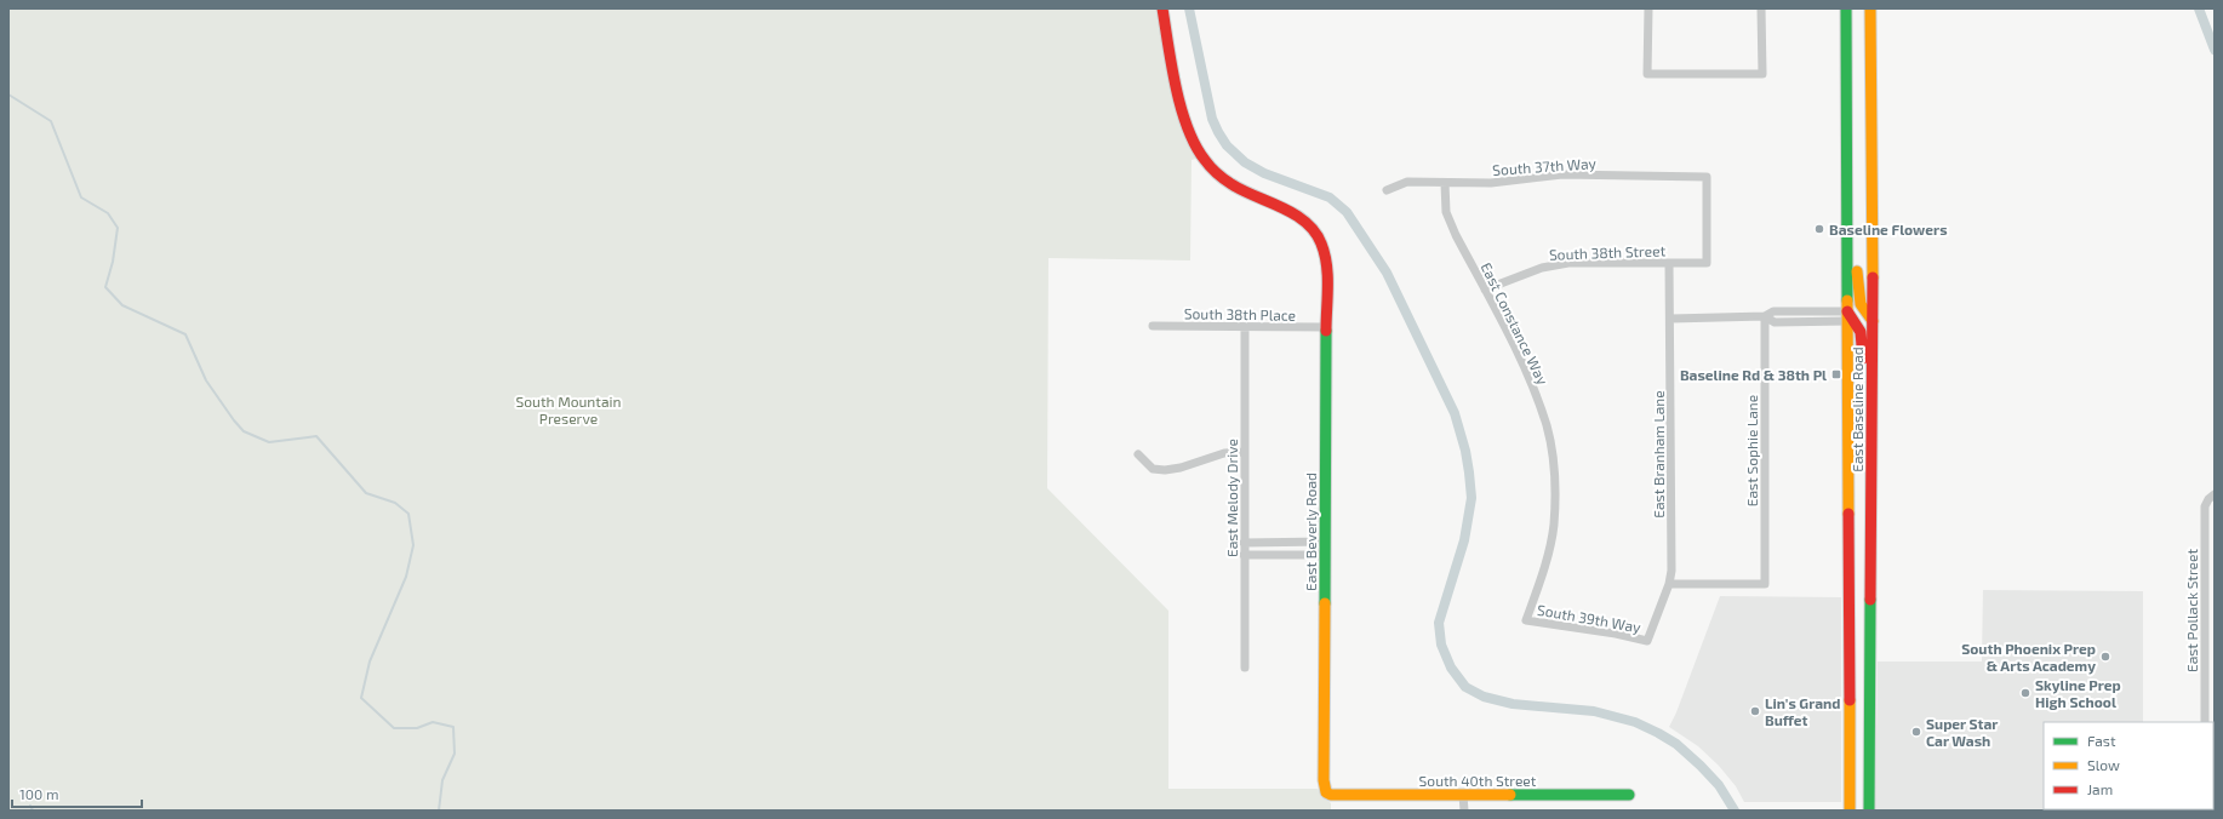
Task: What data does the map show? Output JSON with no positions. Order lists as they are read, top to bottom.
{
  "streets": {
    "main road": ["East Baseline Road", "East Beverly Road", "South 40th Street"],
    "street": [
      "South 37th Way",
      "South 38th Street",
      "South 38th Place",
      "East Constance Way",
      "East Sophie Lane",
      "East Branham Lane",
      "East Melody Drive",
      "East Pollack Street",
      "South 39th Way"
    ]
  },
  "crossings": [
    ["South 37th Way", "South 38th Street"],
    ["South 37th Way", "East Constance Way"],
    ["South 38th Street", "East Constance Way"],
    ["South 38th Street", "East Branham Lane"],
    ["South 38th Place", "East Melody Drive"],
    ["South 38th Place", "East Beverly Road"],
    ["East Constance Way", "South 39th Way"],
    ["East Sophie Lane", "East Branham Lane"],
    ["East Branham Lane", "South 39th Way"],
    ["East Beverly Road", "South 40th Street"]
  ],
  "parks": ["South Mountain Preserve"],
  "places": {
    "other": [
      "Baseline Flowers",
      "South Phoenix Prep & Arts Academy",
      "Skyline Prep High School",
      "Lin's Grand Buffet",
      "Super Star Car Wash"
    ],
    "transit": ["Baseline Rd & 38th Pl"]
  },
  "legend": ["Fast", "Slow", "Jam"],
  "scale_bar": "100 m"
}
